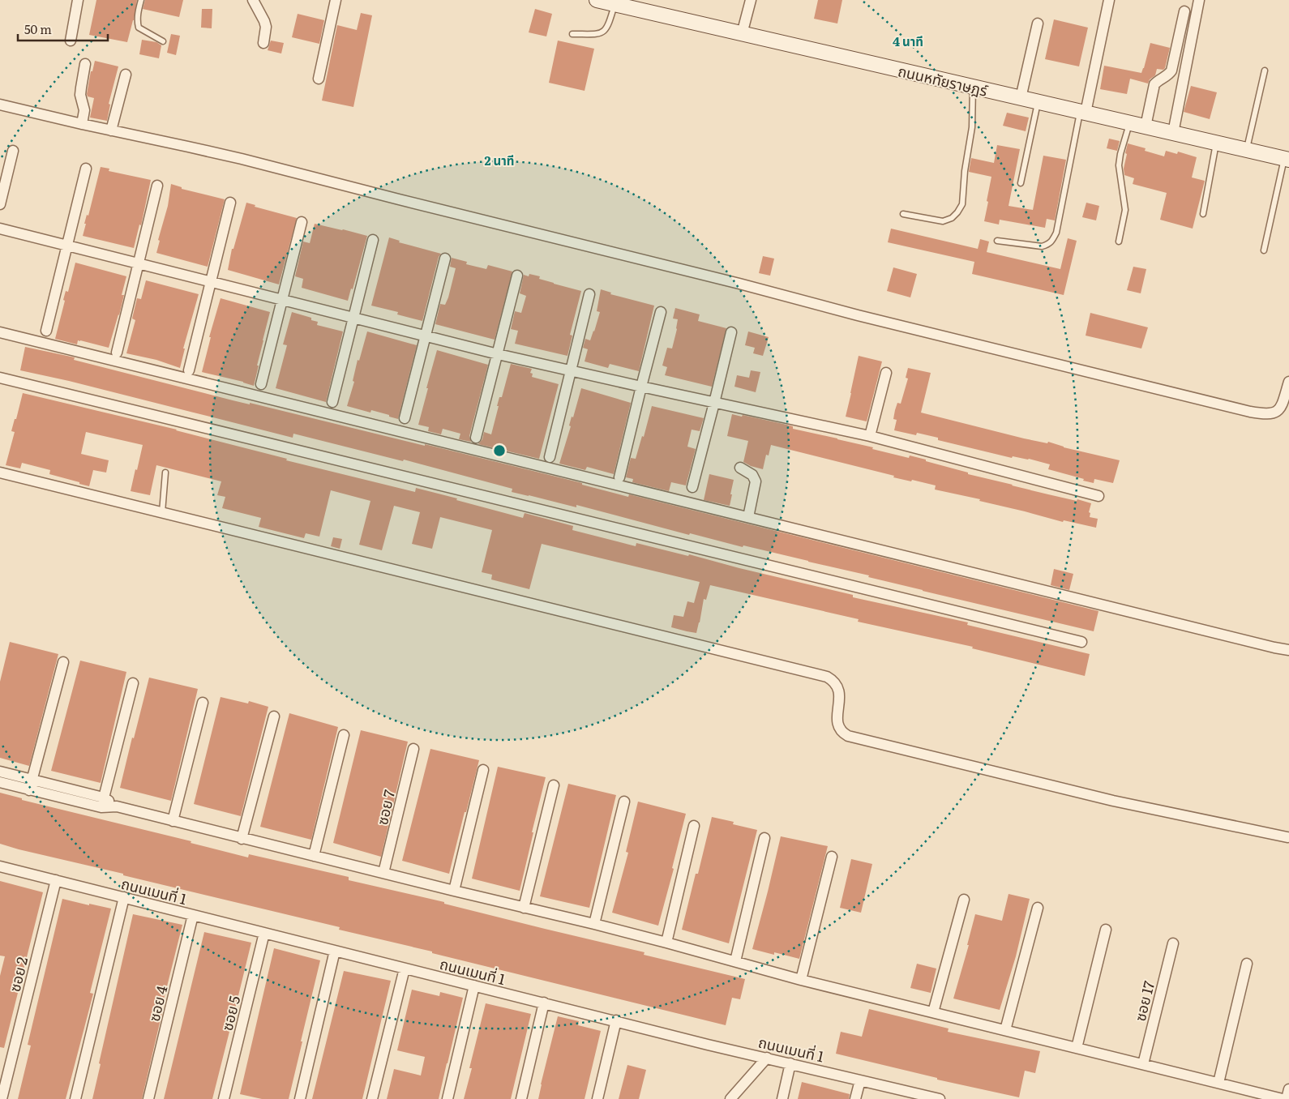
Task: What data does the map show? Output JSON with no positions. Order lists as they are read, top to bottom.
{
  "streets": {
    "main road": ["ถนนหทัยราษฎร์"],
    "street": [
      "ซอย 7",
      "ถนนเมนที่ 1",
      "ซอย 2",
      "ซอย 17",
      "ซอย 4",
      "ซอย 5"
    ]
  },
  "crossings": [
    ["ถนนเมนที่ 1", "ซอย 2"],
    ["ถนนเมนที่ 1", "ซอย 4"],
    ["ถนนเมนที่ 1", "ซอย 5"]
  ],
  "scale_bar": "50 m",
  "rings": ["4 นาที", "2 นาที"]
}
